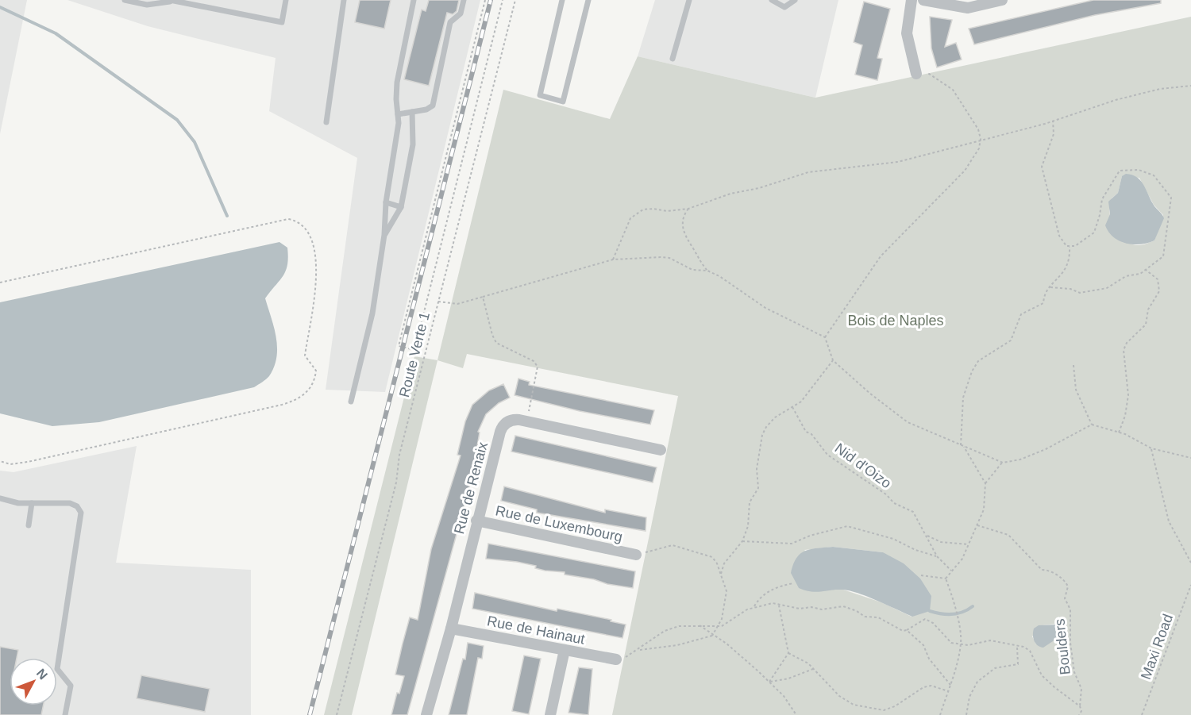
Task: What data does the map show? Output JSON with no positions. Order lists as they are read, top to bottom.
{
  "streets": {
    "street": ["Rue de Renaix", "Rue de Luxembourg", "Rue de Hainaut"],
    "path": [
      "Route Verte 1",
      "Nid d'Oizo",
      "Boulders",
      "Maxi Road"
    ]
  },
  "crossings": [
    ["Rue de Renaix", "Rue de Luxembourg"],
    ["Rue de Renaix", "Rue de Hainaut"]
  ],
  "parks": ["Bois de Naples"],
  "north": "top right"
}
